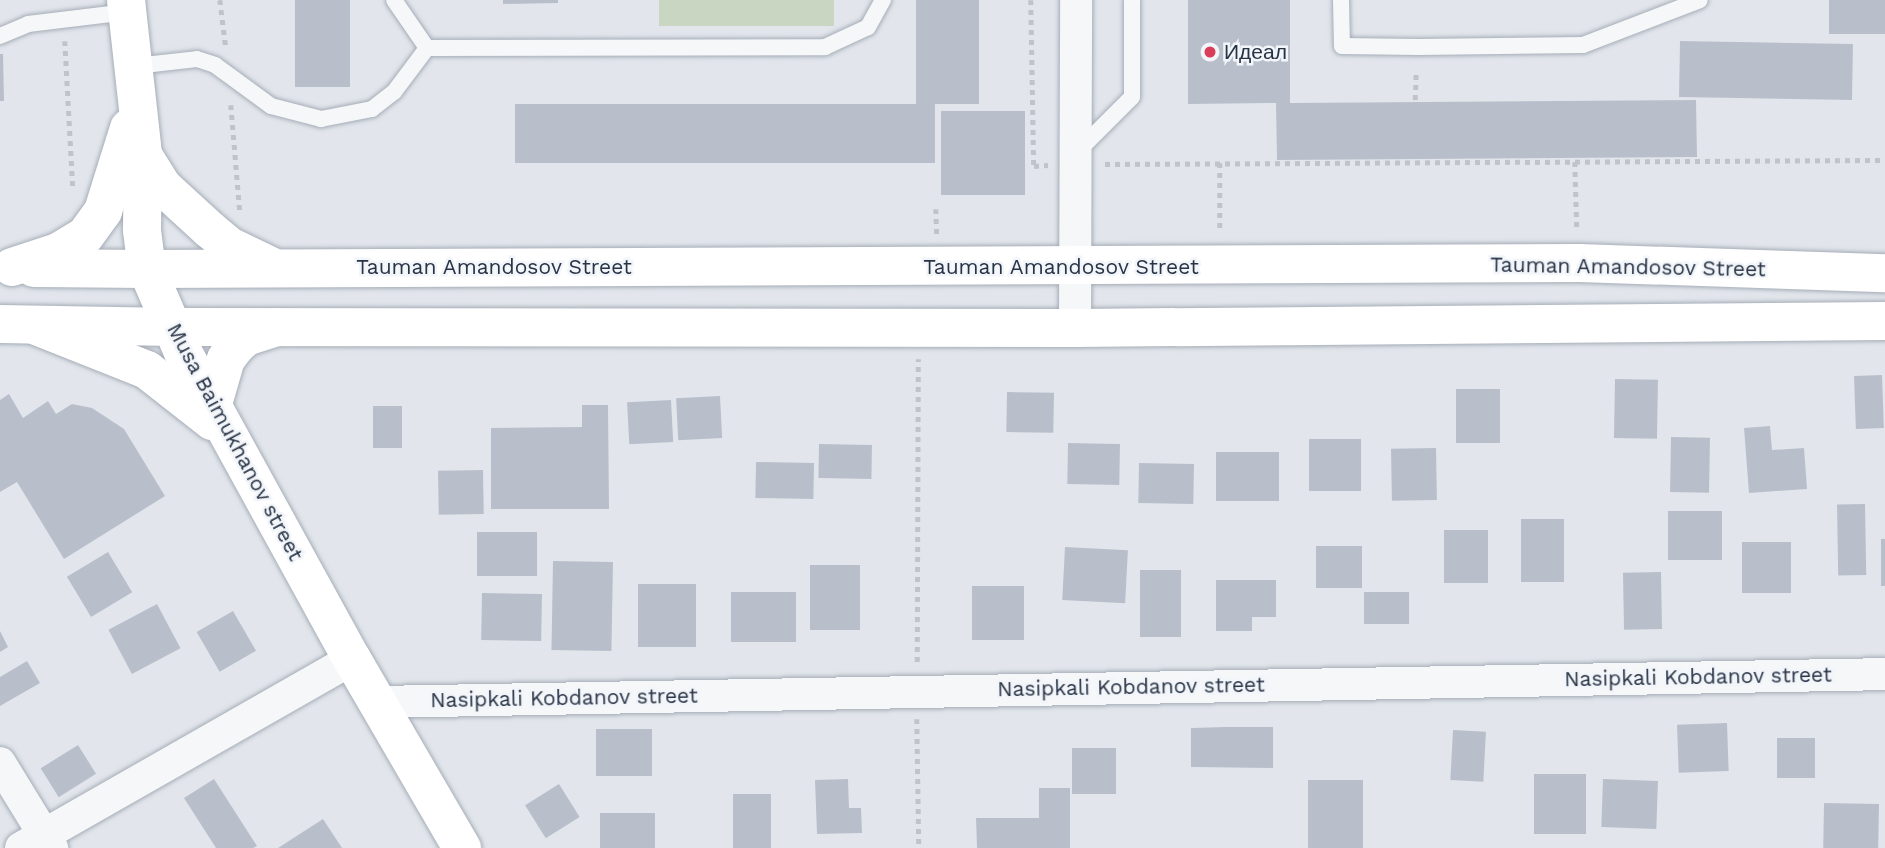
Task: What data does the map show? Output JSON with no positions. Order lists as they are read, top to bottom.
{
  "streets": {
    "main road": ["Tauman Amandosov Street", "Musa Baimukhanov street"],
    "street": ["Nasipkali Kobdanov street"]
  },
  "crossings": [
    ["Tauman Amandosov Street", "Musa Baimukhanov street"],
    ["Musa Baimukhanov street", "Nasipkali Kobdanov street"]
  ],
  "places": ["Идеал"]
}
